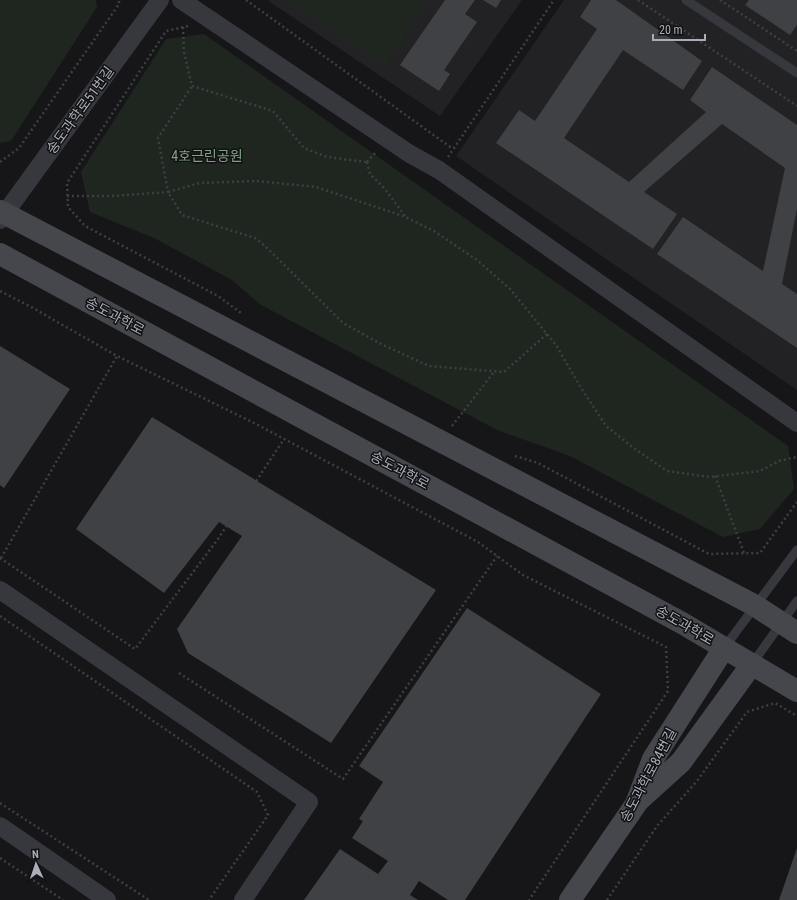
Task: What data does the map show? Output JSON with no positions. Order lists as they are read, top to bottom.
{
  "streets": {
    "main road": ["송도과학로", "송도과학로84번길"],
    "street": ["송도과학로51번길"]
  },
  "crossings": [
    ["송도과학로", "송도과학로84번길"]
  ],
  "parks": ["4호근린공원"],
  "scale_bar": "20 m",
  "north": "top"
}
